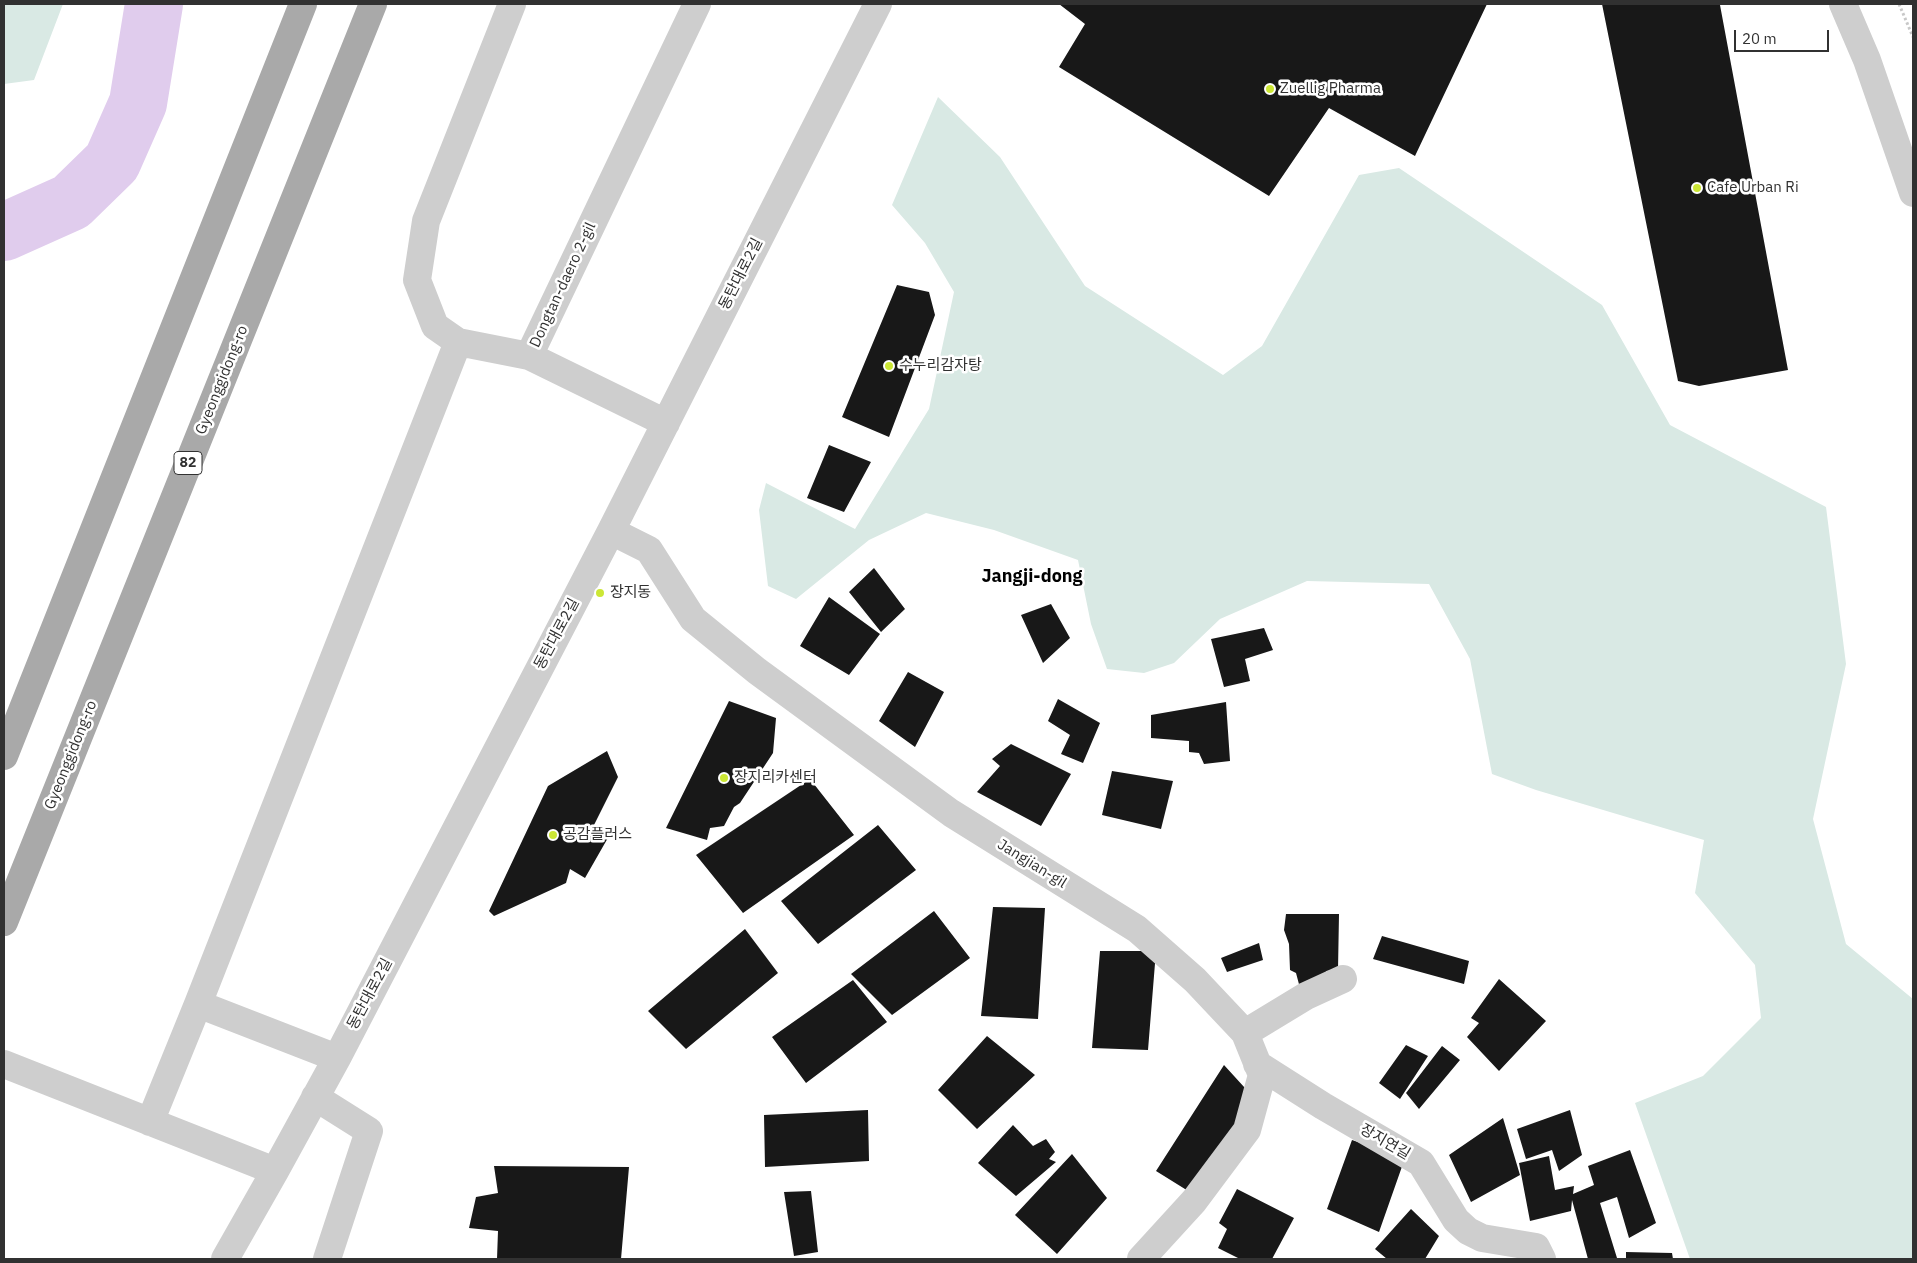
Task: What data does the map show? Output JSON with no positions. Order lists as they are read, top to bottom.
{
  "streets": {
    "main road": ["Gyeonggidong-ro", "82"],
    "street": [
      "동탄대로2길",
      "Dongtan-daero 2-gil",
      "Jangjian-gil",
      "장지연길"
    ]
  },
  "crossings": [
    ["동탄대로2길", "Jangjian-gil"],
    ["Jangjian-gil", "장지연길"]
  ],
  "districts": ["Jangji-dong"],
  "places": [
    "Zuellig Pharma",
    "Cafe Urban Ri",
    "수누리감자탕",
    "장지동",
    "장지리카센터",
    "공감플러스"
  ],
  "scale_bar": "20 m"
}
